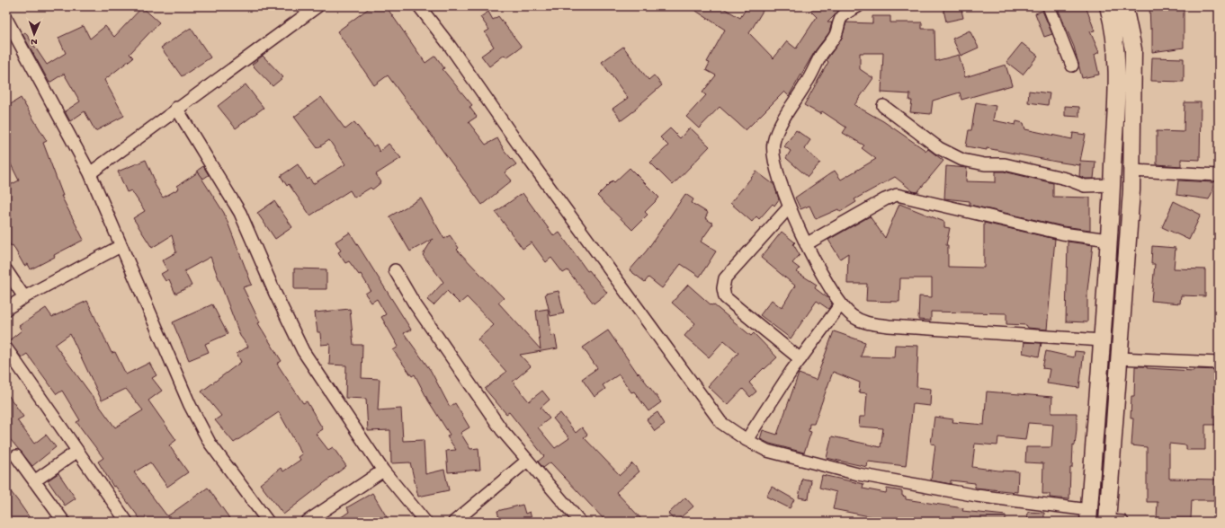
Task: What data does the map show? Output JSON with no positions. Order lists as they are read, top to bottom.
{
  "north": "bottom"
}
